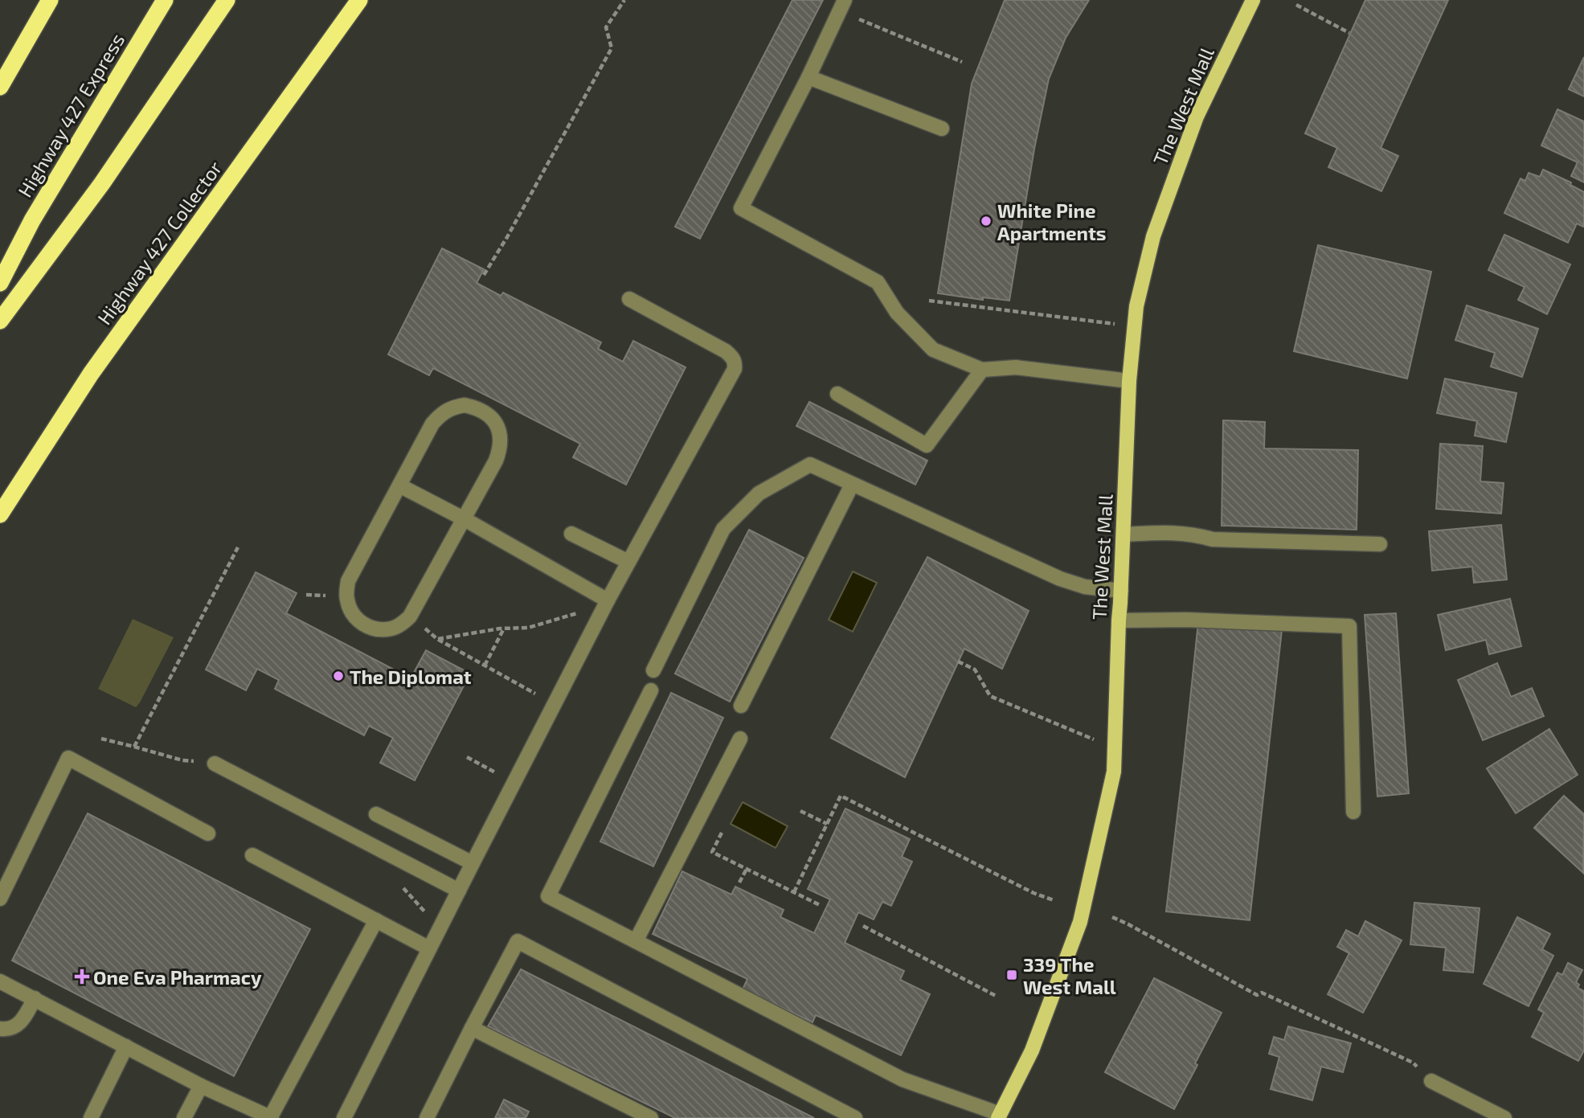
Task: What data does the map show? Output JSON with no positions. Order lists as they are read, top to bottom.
{
  "streets": {
    "highway": ["Highway 427 Express", "Highway 427 Collector"],
    "main road": ["The West Mall"]
  },
  "places": {
    "other": ["White Pine Apartments", "The Diplomat"],
    "transit": ["339 The West Mall"],
    "health": ["One Eva Pharmacy"]
  }
}
